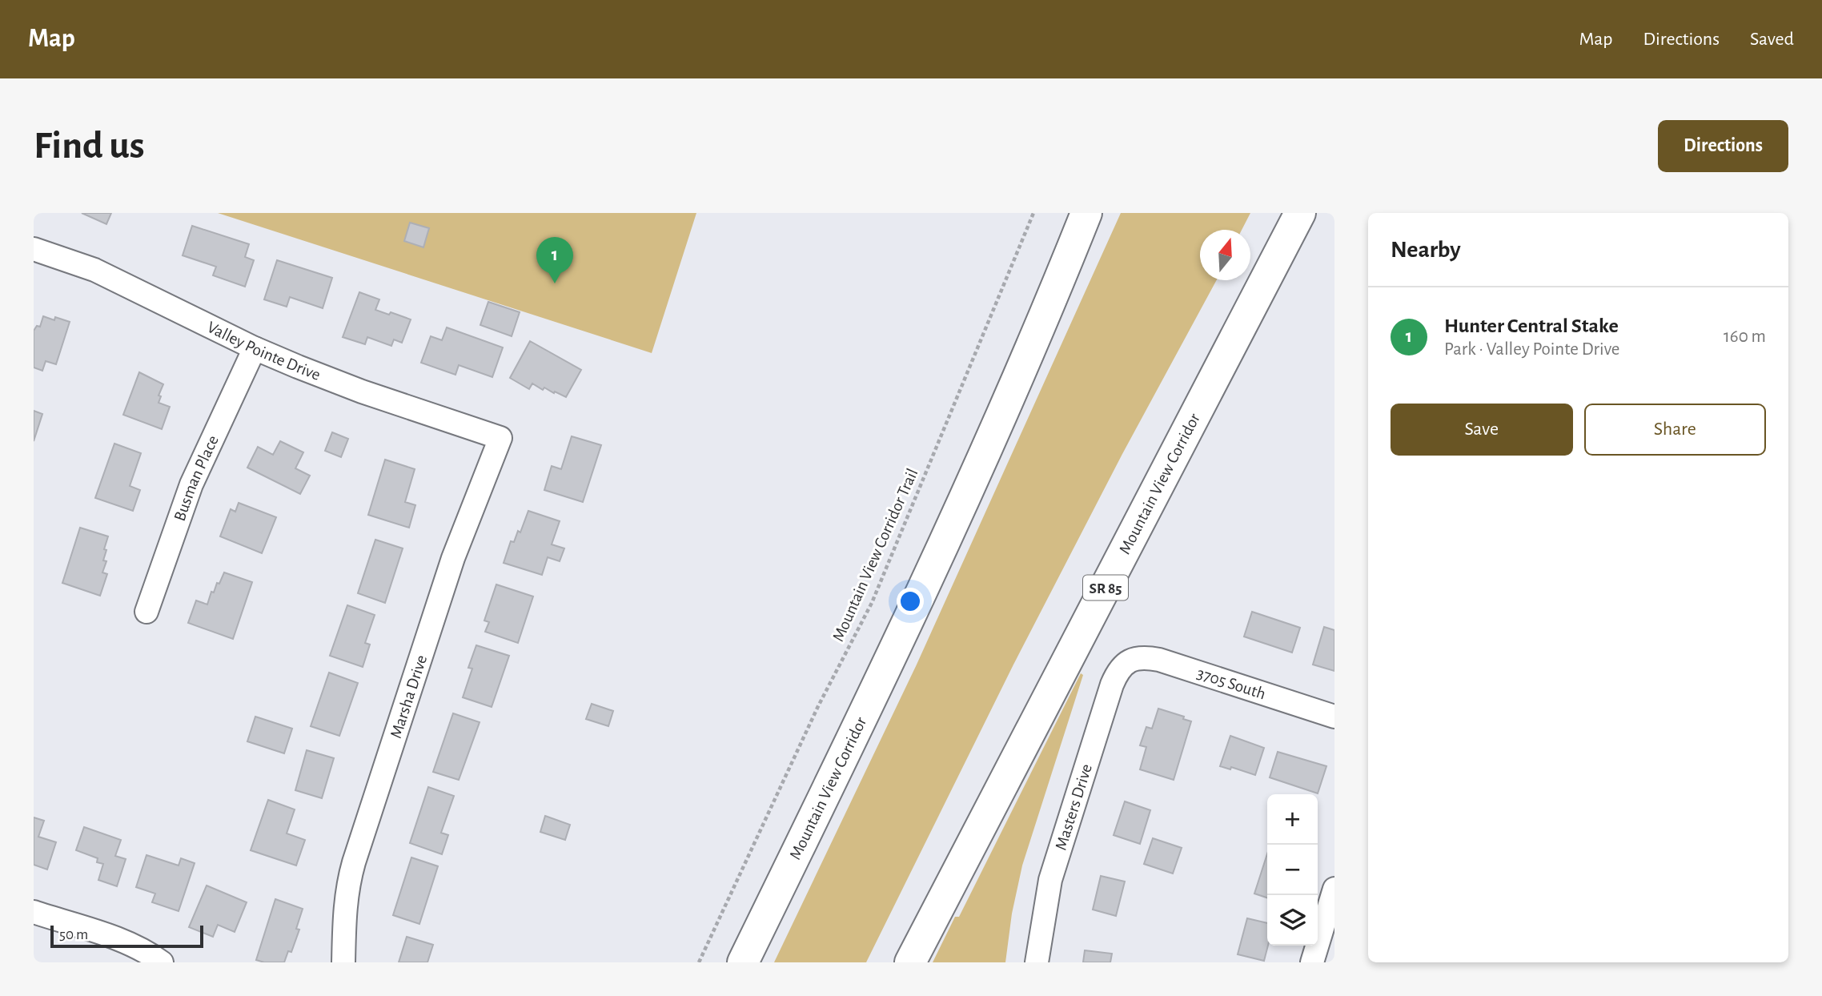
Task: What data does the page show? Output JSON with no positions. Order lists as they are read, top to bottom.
{
  "streets": {
    "highway": ["Mountain View Corridor", "SR 85"],
    "street": [
      "Valley Pointe Drive",
      "Busman Place",
      "3705 South",
      "Marsha Drive",
      "Masters Drive"
    ],
    "path": ["Mountain View Corridor Trail"]
  },
  "crossings": [
    ["Valley Pointe Drive", "Busman Place"],
    ["Valley Pointe Drive", "Marsha Drive"],
    ["3705 South", "Masters Drive"]
  ],
  "scale_bar": "50 m",
  "north": "top",
  "page": {
    "header": "Map",
    "nav": ["Map", "Directions", "Saved"],
    "buttons": [
      "Directions",
      ["Save", "Share"]
    ],
    "title": "Find us",
    "heading": "Nearby",
    "pins": "1",
    "list": [
      {
        "mark": "1",
        "name": "Hunter Central Stake",
        "note": "Park · Valley Pointe Drive",
        "value": "160 m"
      }
    ],
    "map_buttons": ["+", "−"],
    "scale": "50 m"
  }
}
